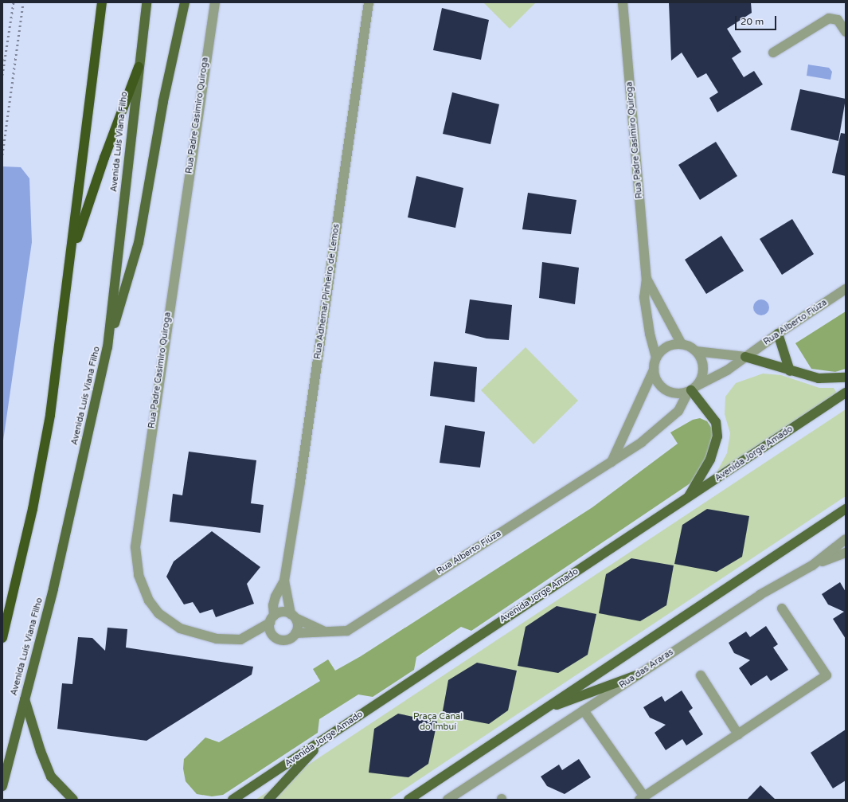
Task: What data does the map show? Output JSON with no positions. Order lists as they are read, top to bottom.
{
  "streets": {
    "main road": ["Avenida Luís Viana Filho", "Avenida Jorge Amado"],
    "street": [
      "Rua Padre Casimiro Quiroga",
      "Rua Adhemar Pinheiro de Lemos",
      "Rua Alberto Fiúza",
      "Rua das Araras"
    ]
  },
  "crossings": [
    ["Rua Padre Casimiro Quiroga", "Rua Adhemar Pinheiro de Lemos"],
    ["Rua Padre Casimiro Quiroga", "Rua Alberto Fiúza"],
    ["Rua Adhemar Pinheiro de Lemos", "Rua Alberto Fiúza"]
  ],
  "parks": ["Praça Canal do Imbuí"],
  "scale_bar": "20 m"
}
